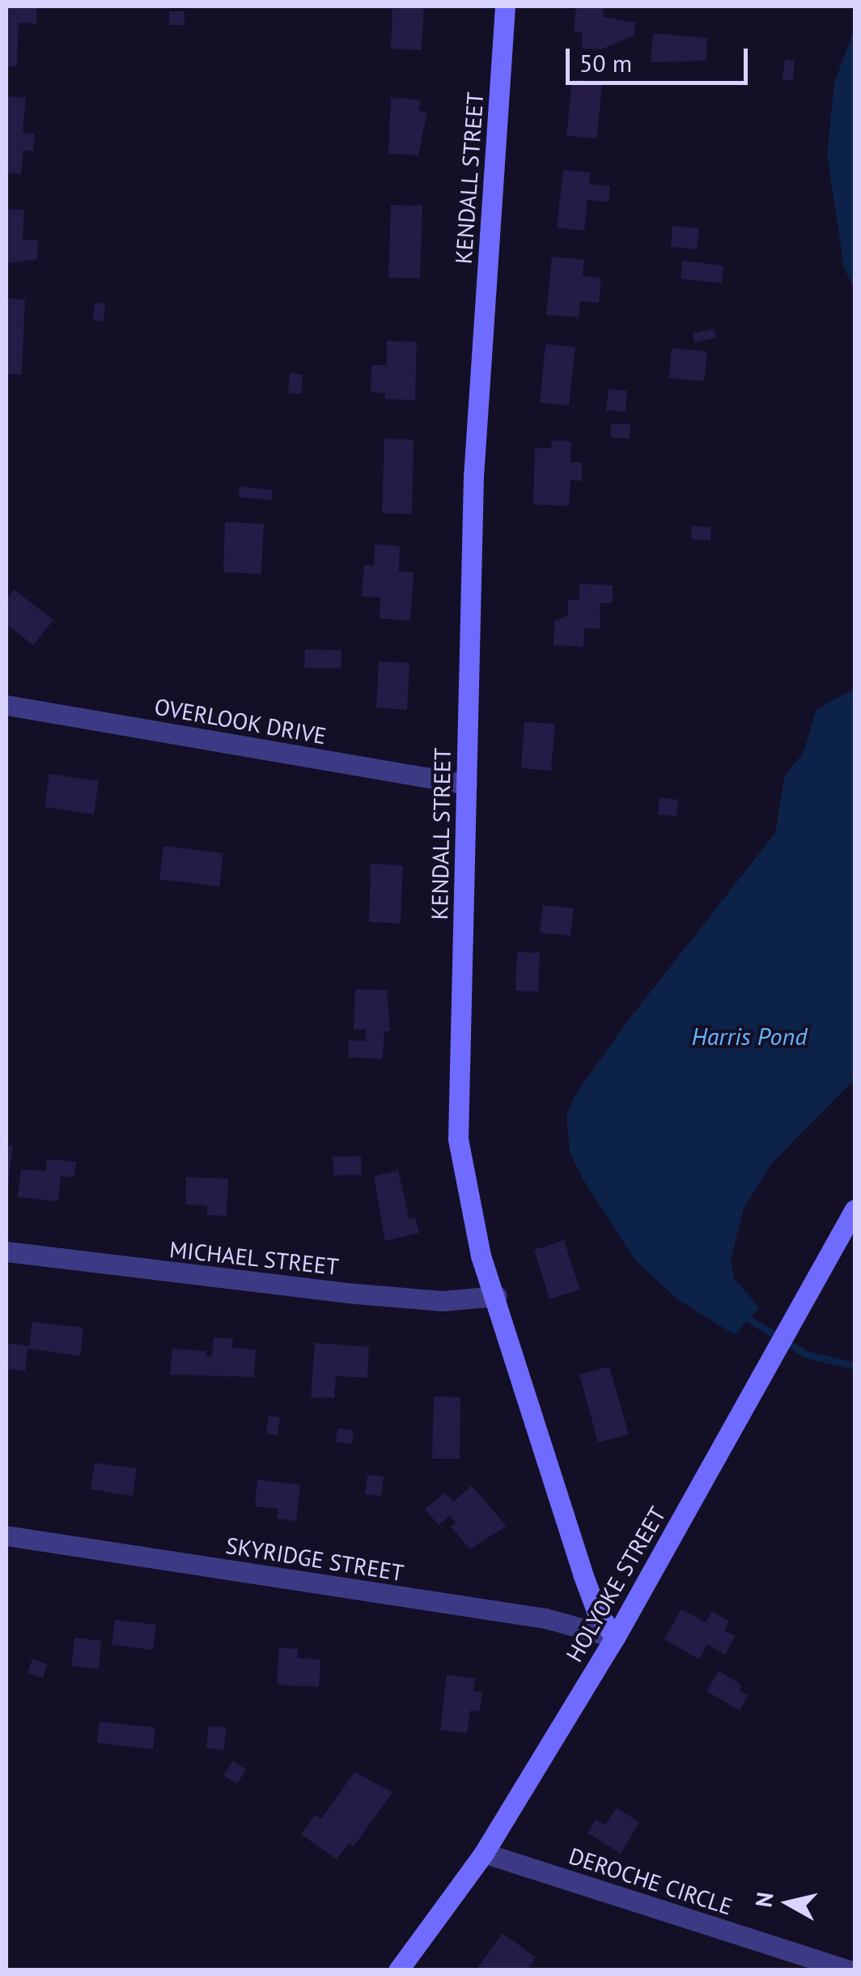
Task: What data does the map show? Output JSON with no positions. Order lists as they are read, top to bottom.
{
  "streets": {
    "street": [
      "KENDALL STREET",
      "OVERLOOK DRIVE",
      "MICHAEL STREET",
      "SKYRIDGE STREET",
      "HOLYOKE STREET",
      "DEROCHE CIRCLE"
    ]
  },
  "crossings": [
    ["KENDALL STREET", "OVERLOOK DRIVE"],
    ["KENDALL STREET", "MICHAEL STREET"],
    ["KENDALL STREET", "SKYRIDGE STREET"],
    ["KENDALL STREET", "HOLYOKE STREET"],
    ["SKYRIDGE STREET", "HOLYOKE STREET"],
    ["HOLYOKE STREET", "DEROCHE CIRCLE"]
  ],
  "water": ["Harris Pond"],
  "scale_bar": "50 m",
  "north": "left"
}
